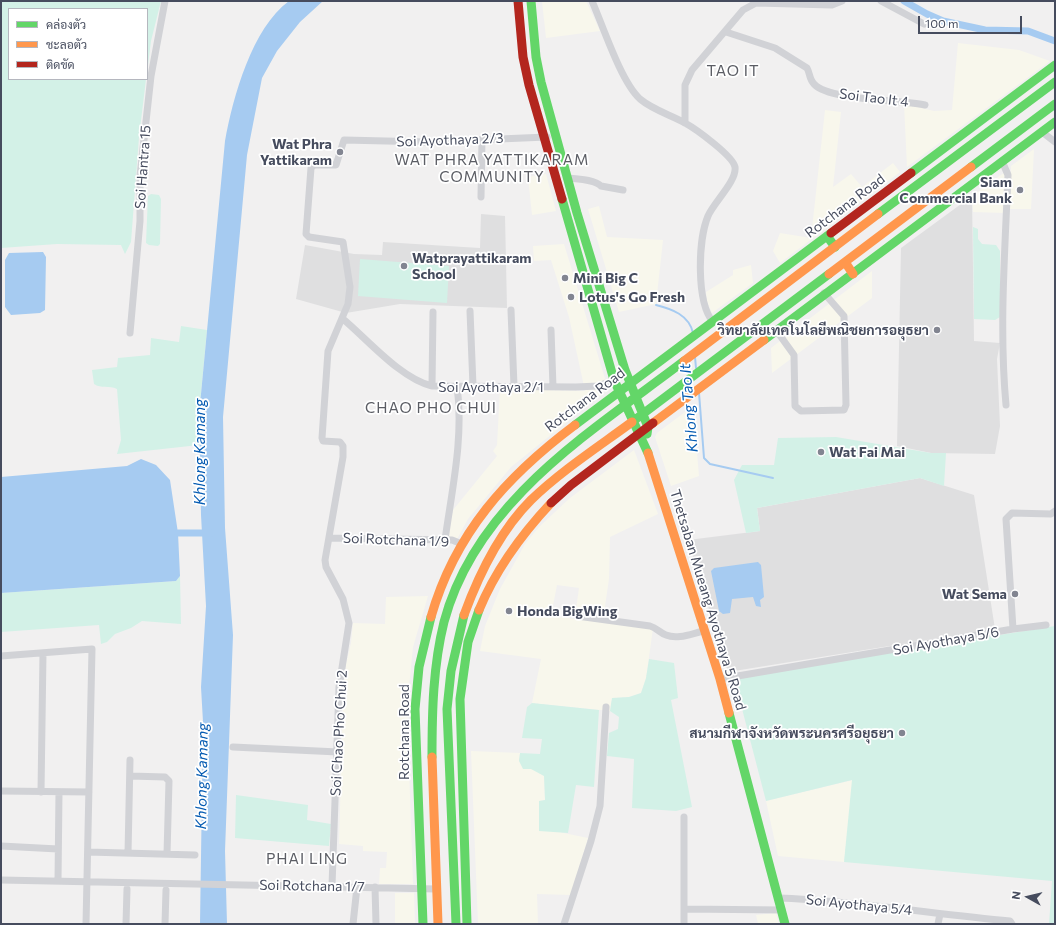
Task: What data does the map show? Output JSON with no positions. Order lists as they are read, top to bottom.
{
  "streets": {
    "main road": ["Rotchana Road", "Thetsaban Mueang Ayothaya 5 Road"],
    "street": [
      "Soi Tao It 4",
      "Soi Ayothaya 2/3",
      "Soi Hantra 15",
      "Soi Ayothaya 2/1",
      "Soi Rotchana 1/9",
      "Soi Ayothaya 5/6",
      "Soi Chao Pho Chui 2",
      "Soi Rotchana 1/7",
      "Soi Ayothaya 5/4"
    ]
  },
  "crossings": [
    ["Soi Ayothaya 2/3", "Soi Ayothaya 2/1"],
    ["Soi Ayothaya 2/3", "Thetsaban Mueang Ayothaya 5 Road"],
    ["Soi Ayothaya 2/3", "Soi Chao Pho Chui 2"],
    ["Rotchana Road", "Soi Rotchana 1/9"],
    ["Rotchana Road", "Thetsaban Mueang Ayothaya 5 Road"],
    ["Rotchana Road", "Soi Rotchana 1/7"],
    ["Soi Ayothaya 2/1", "Thetsaban Mueang Ayothaya 5 Road"],
    ["Soi Ayothaya 2/1", "Soi Chao Pho Chui 2"],
    ["Soi Rotchana 1/9", "Soi Chao Pho Chui 2"],
    ["Thetsaban Mueang Ayothaya 5 Road", "Soi Ayothaya 5/6"],
    ["Thetsaban Mueang Ayothaya 5 Road", "Soi Ayothaya 5/4"],
    ["Soi Chao Pho Chui 2", "Soi Rotchana 1/7"]
  ],
  "districts": [
    "TAO IT",
    "WAT PHRA YATTIKARAM COMMUNITY",
    "CHAO PHO CHUI",
    "PHAI LING"
  ],
  "water": ["Khlong Tao It", "Khlong Kamang"],
  "places": [
    "Wat Phra Yattikaram",
    "Siam Commercial Bank",
    "Watprayattikaram School",
    "Mini Big C",
    "Lotus's Go Fresh",
    "วิทยาลัยเทคโนโลยีพณิชยการอยุธยา",
    "Wat Fai Mai",
    "Wat Sema",
    "Honda BigWing",
    "สนามกีฬาจังหวัดพระนครศรีอยุธยา"
  ],
  "legend": ["คล่องตัว", "ชะลอตัว", "ติดขัด"],
  "scale_bar": "100 m",
  "north": "left"
}
